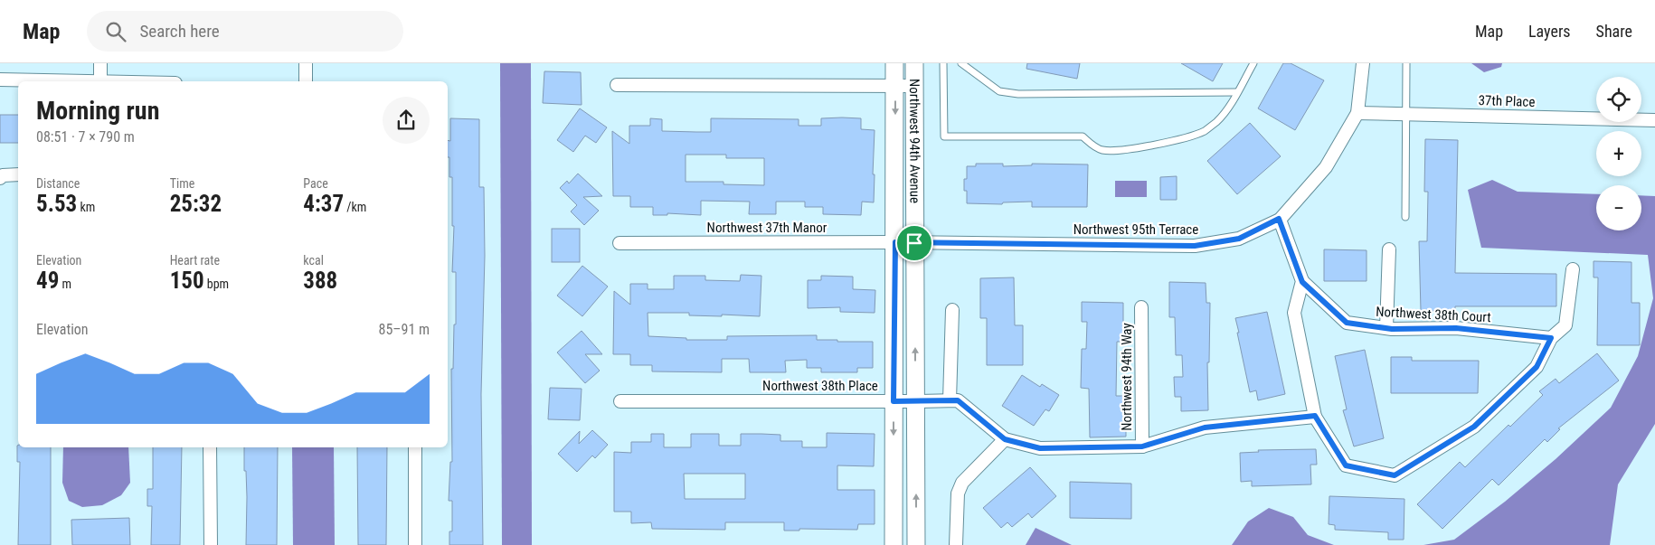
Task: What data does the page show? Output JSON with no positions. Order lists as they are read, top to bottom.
{
  "streets": {
    "street": [
      "37th Place",
      "Northwest 94th Avenue",
      "Northwest 37th Manor",
      "Northwest 95th Terrace",
      "Northwest 38th Court",
      "Northwest 94th Way",
      "Northwest 38th Place"
    ]
  },
  "crossings": [
    ["37th Place", "Northwest 95th Terrace"],
    ["Northwest 94th Avenue", "Northwest 37th Manor"],
    ["Northwest 94th Avenue", "Northwest 95th Terrace"],
    ["Northwest 94th Avenue", "Northwest 38th Place"],
    ["Northwest 37th Manor", "Northwest 95th Terrace"],
    ["Northwest 94th Way", "Northwest 38th Place"]
  ],
  "page": {
    "header": "Map",
    "search": "Search here",
    "nav": ["Map", "Layers", "Share"],
    "map_buttons": ["+", "−"],
    "heading": ["Morning run", "08:51 · 7 × 790 m"],
    "stats": [
      ["Distance", "5.53 km"],
      ["Time", "25:32"],
      ["Pace", "4:37 /km"],
      ["Elevation", "49 m"],
      ["Heart rate", "150 bpm"],
      ["kcal", "388"]
    ],
    "chart": ["Elevation", "85–91 m"]
  }
}
